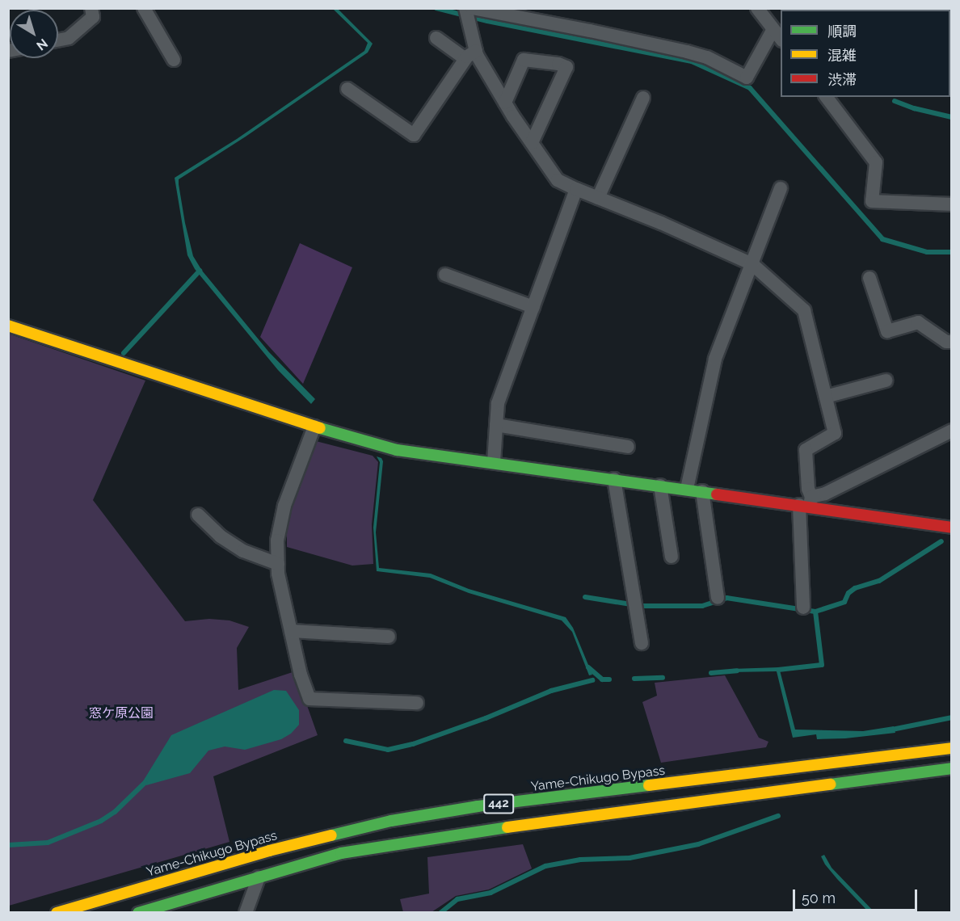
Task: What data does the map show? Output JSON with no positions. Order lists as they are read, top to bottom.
{
  "streets": {
    "main road": ["Yame-Chikugo Bypass", "442"]
  },
  "parks": ["窓ケ原公園"],
  "legend": ["順調", "混雑", "渋滞"],
  "scale_bar": "50 m",
  "north": "bottom right"
}
